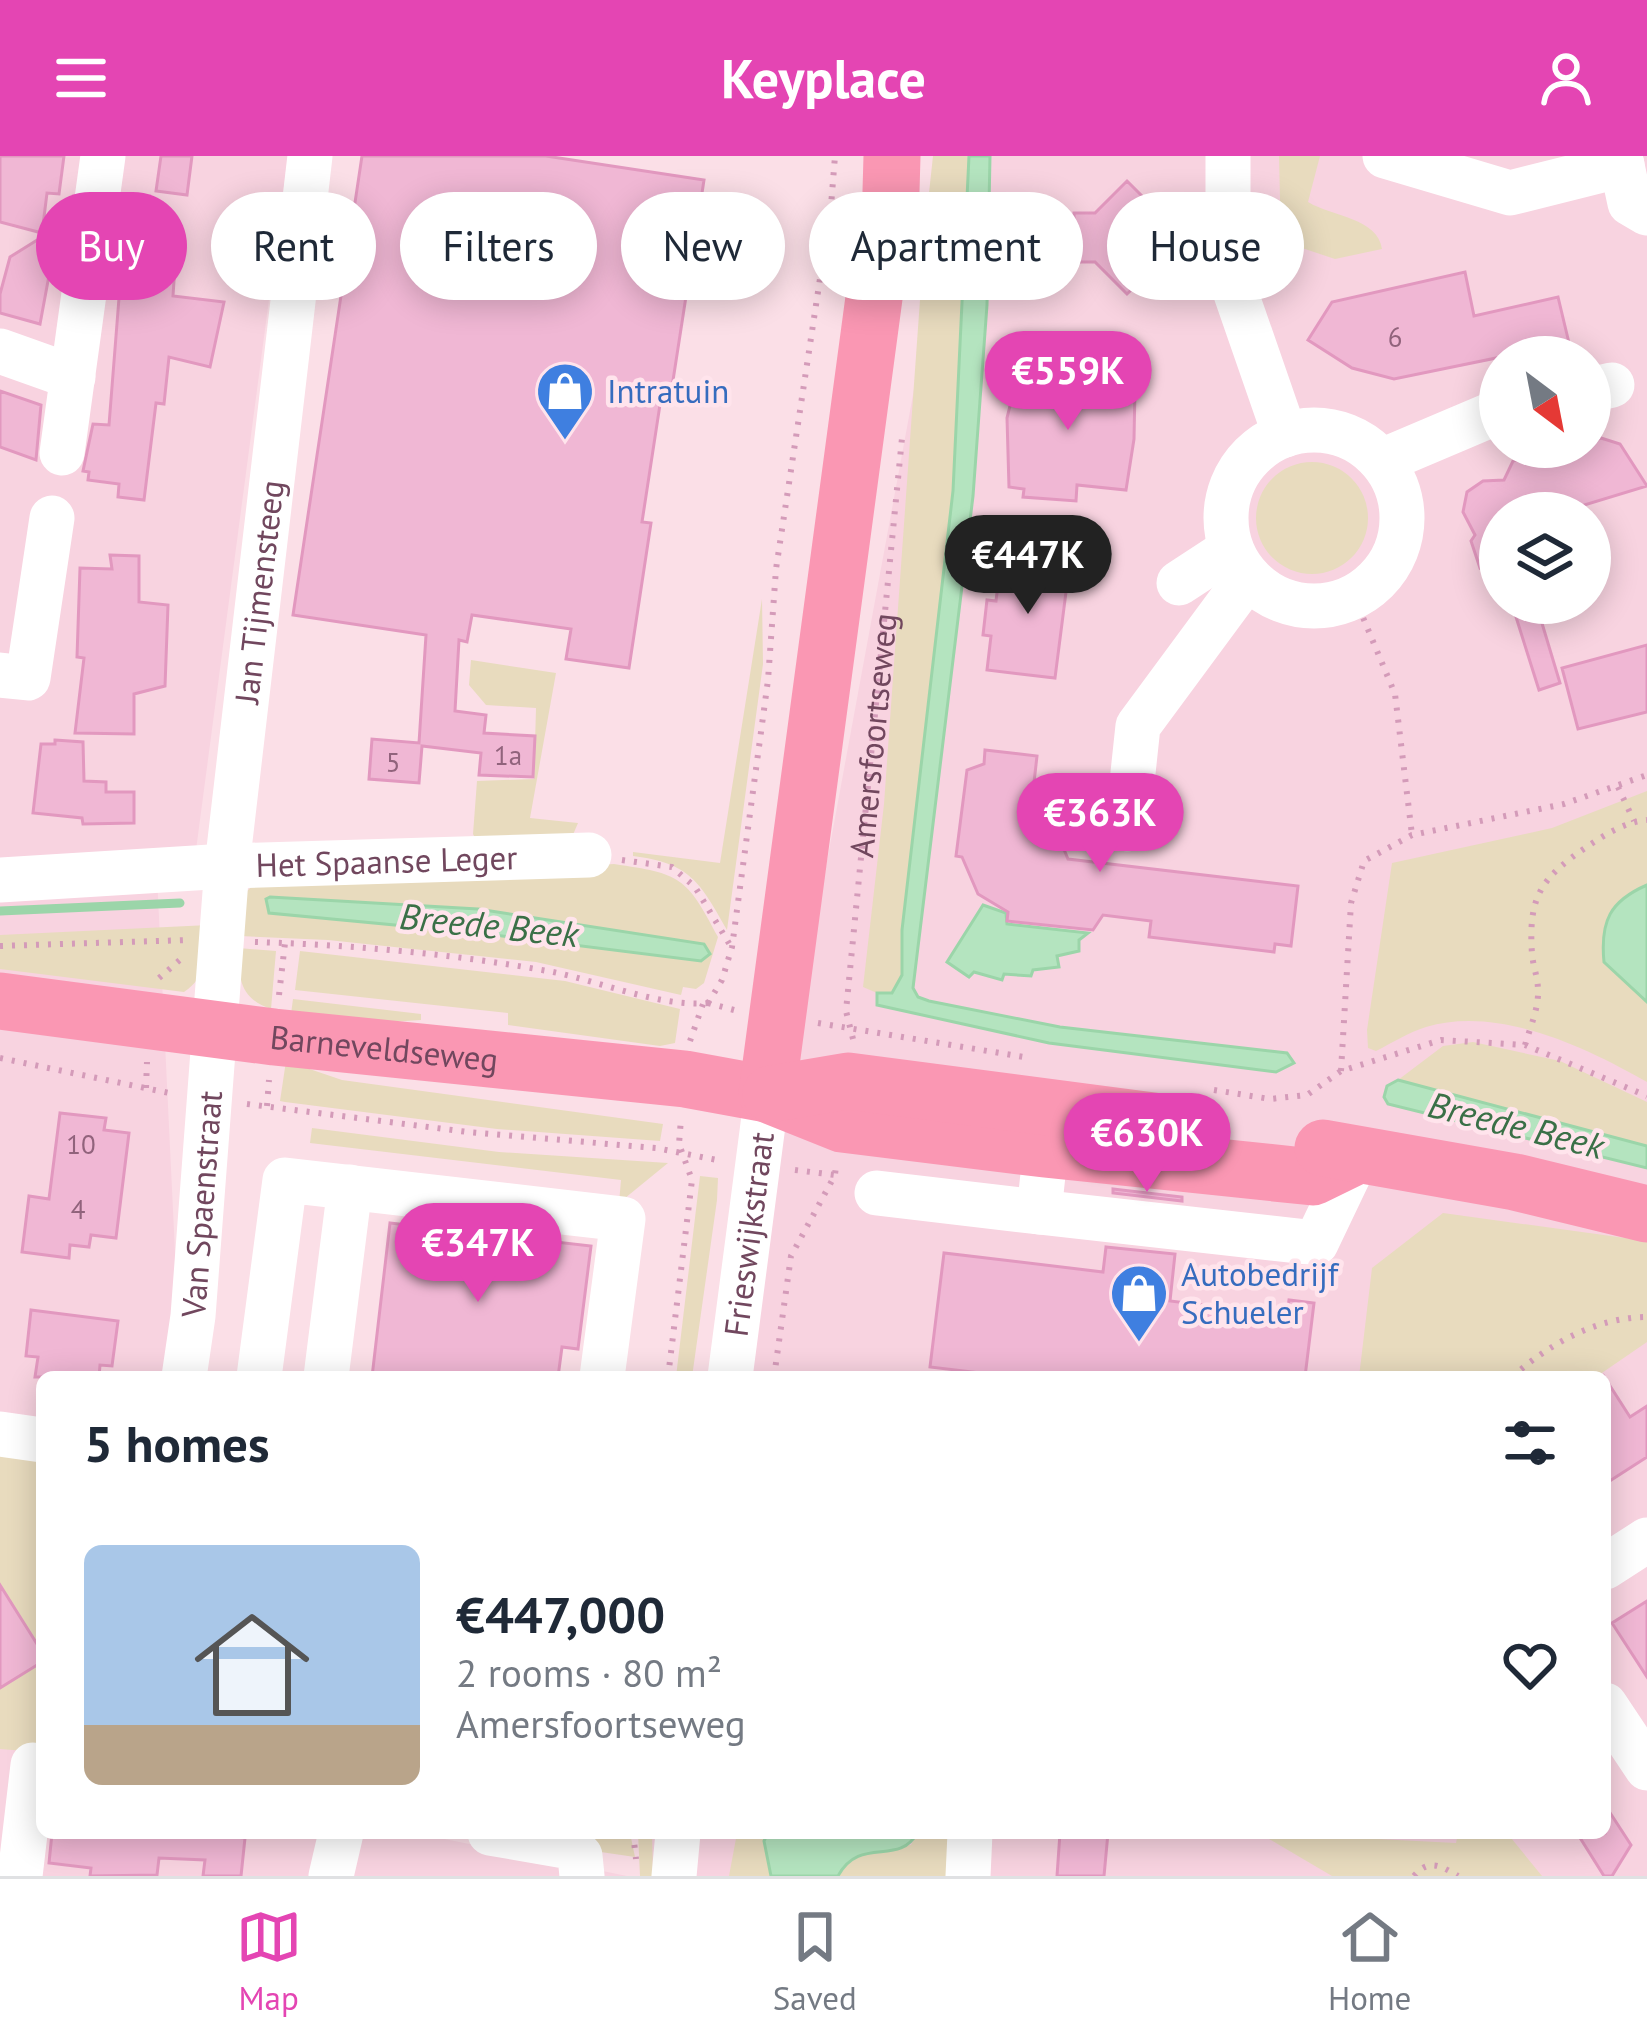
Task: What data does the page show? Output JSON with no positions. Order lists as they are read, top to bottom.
{
  "streets": {
    "main road": ["Amersfoortseweg", "Barneveldseweg"],
    "street": [
      "Jan Tijmensteeg",
      "Het Spaanse Leger",
      "Van Spaenstraat",
      "Frieswijkstraat"
    ]
  },
  "crossings": [
    ["Jan Tijmensteeg", "Het Spaanse Leger"],
    ["Jan Tijmensteeg", "Barneveldseweg"],
    ["Jan Tijmensteeg", "Van Spaenstraat"],
    ["Amersfoortseweg", "Barneveldseweg"],
    ["Amersfoortseweg", "Frieswijkstraat"],
    ["Barneveldseweg", "Van Spaenstraat"],
    ["Barneveldseweg", "Frieswijkstraat"],
    ["Van Spaenstraat", "Frieswijkstraat"]
  ],
  "water": ["Breede Beek"],
  "places": {
    "shop": ["Intratuin", "Autobedrijf Schueler"]
  },
  "house_numbers": [
    "6",
    "1a",
    "5",
    "10",
    "4"
  ],
  "north": "bottom right",
  "page": {
    "header": "Keyplace",
    "chip": [
      "Buy",
      "Rent",
      "Filters",
      "New",
      "Apartment",
      "House"
    ],
    "price": [
      "€559K",
      "€447K",
      "€363K",
      "€630K",
      "€347K"
    ],
    "heading": "5 homes",
    "list": [
      {
        "name": "€447,000",
        "note": "2 rooms · 80 m² · Amersfoortseweg"
      }
    ],
    "tabs": ["Map", "Saved", "Home"]
  }
}
